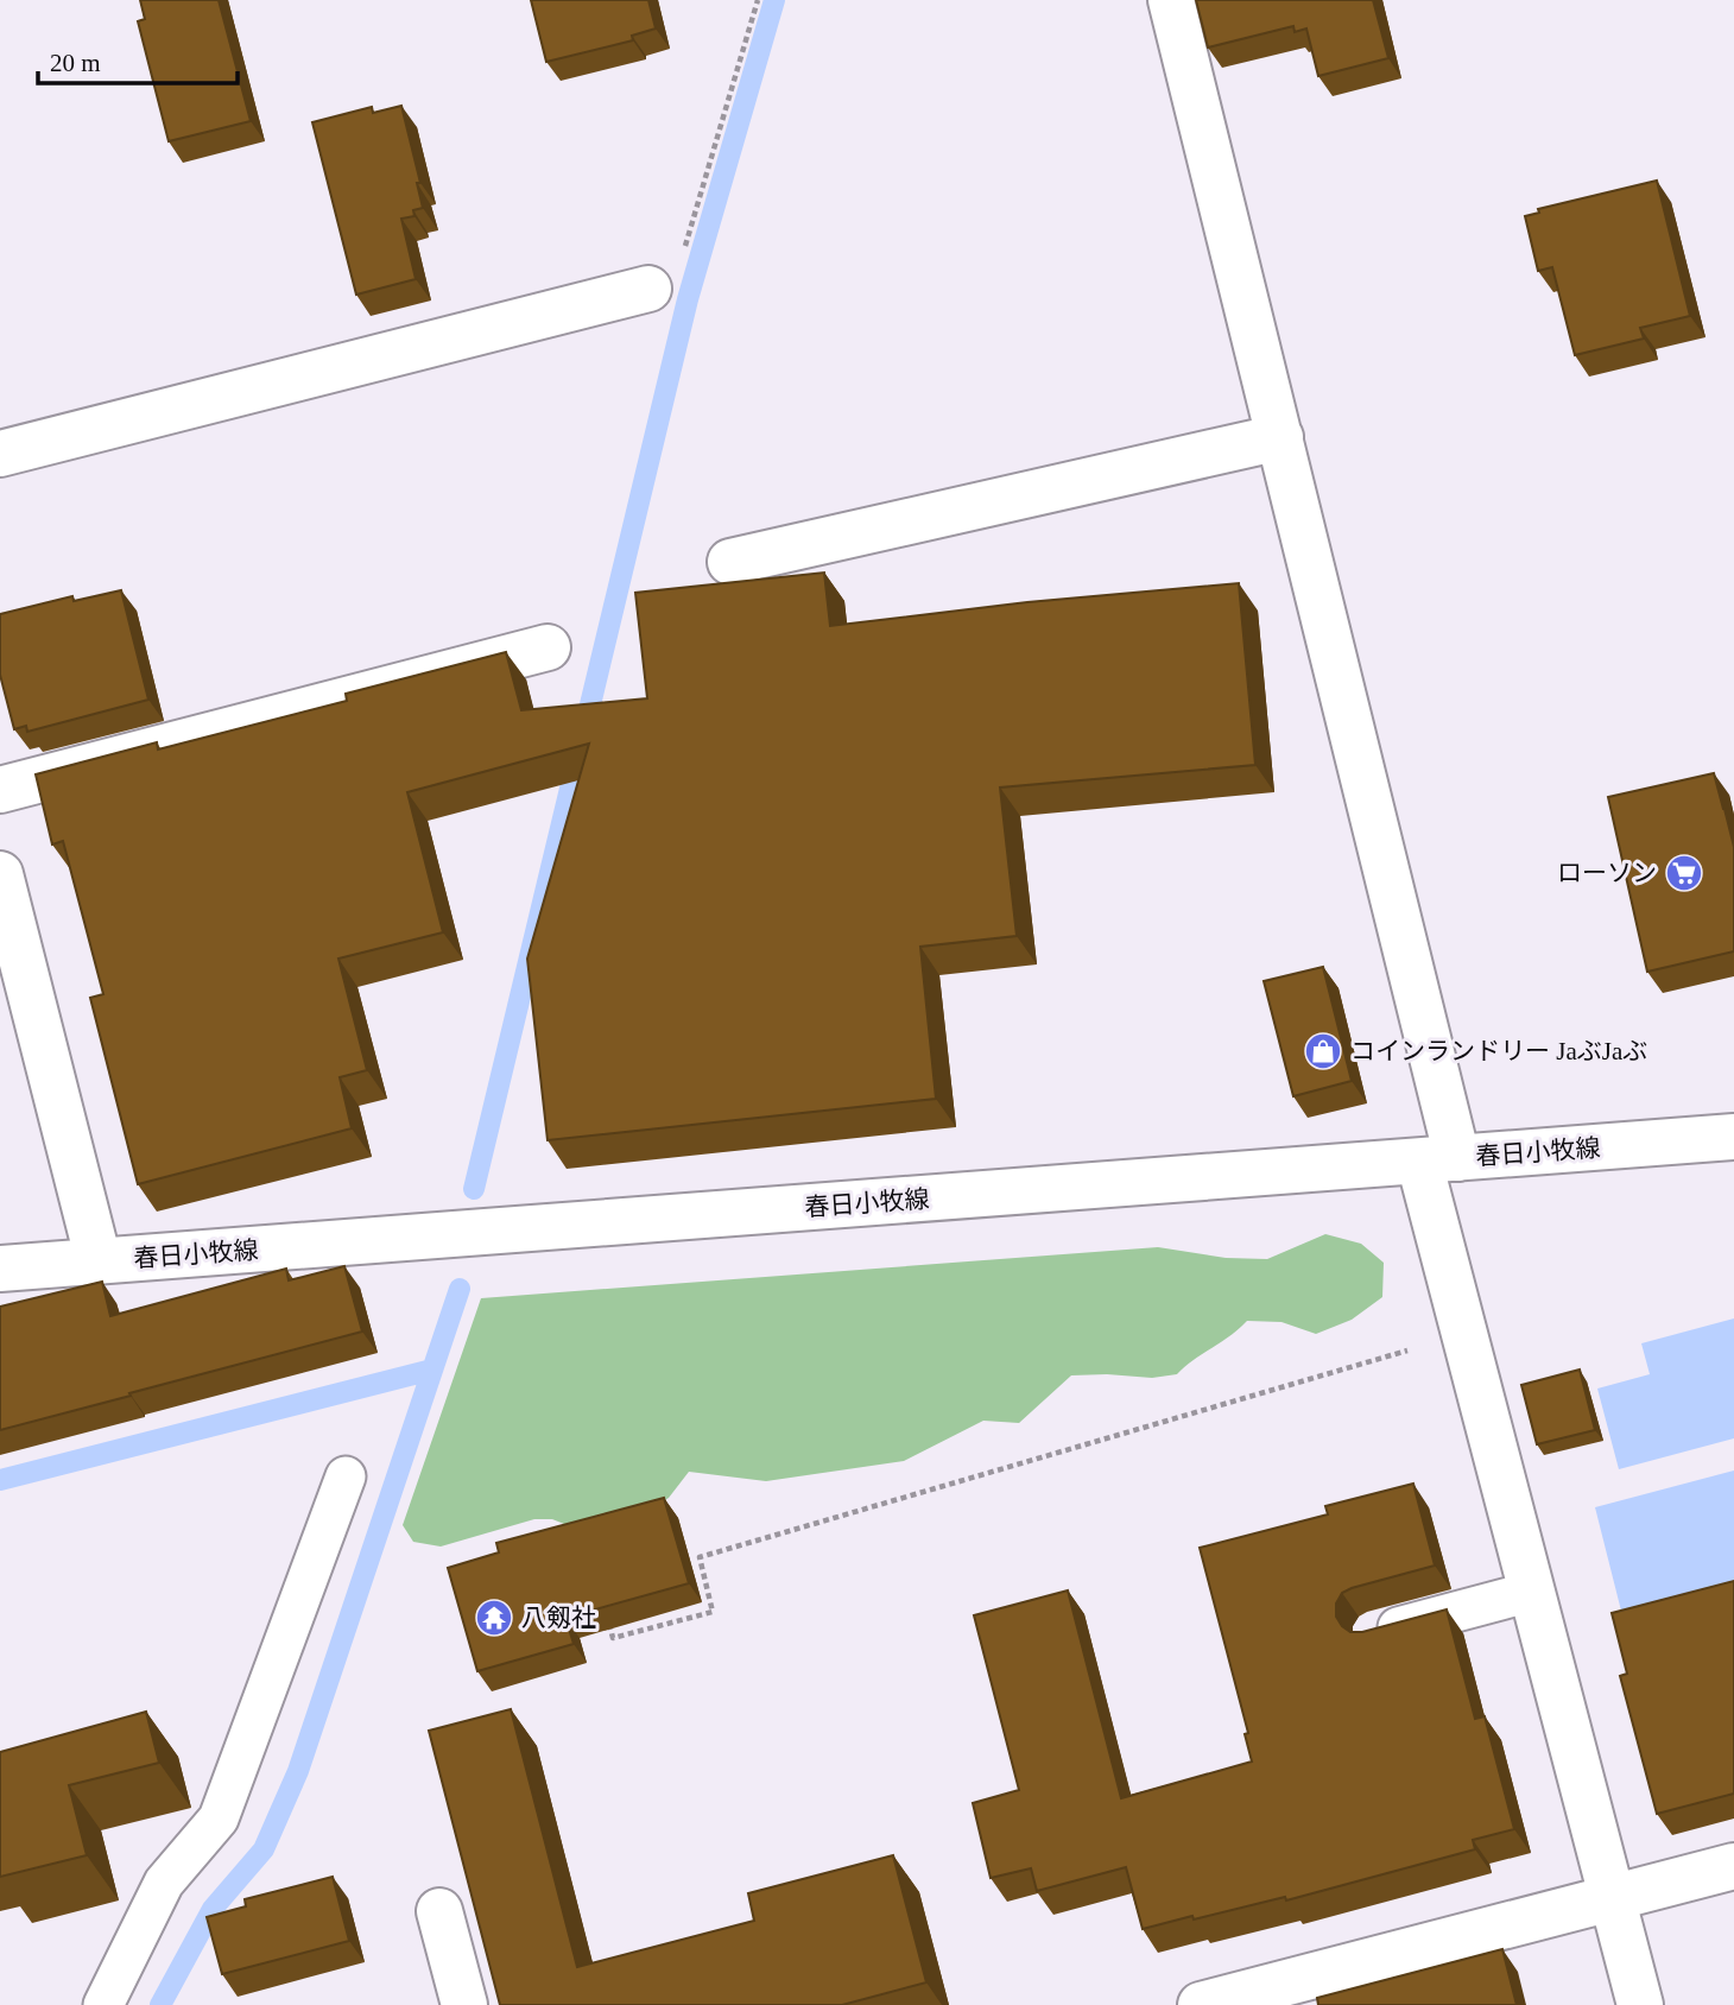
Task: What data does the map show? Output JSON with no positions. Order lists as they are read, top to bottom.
{
  "streets": {
    "street": ["春日小牧線"]
  },
  "places": {
    "supermarket": ["ローソン"],
    "shop": ["コインランドリー JaぶJaぶ"],
    "temple": ["八剱社"]
  },
  "scale_bar": "20 m"
}
